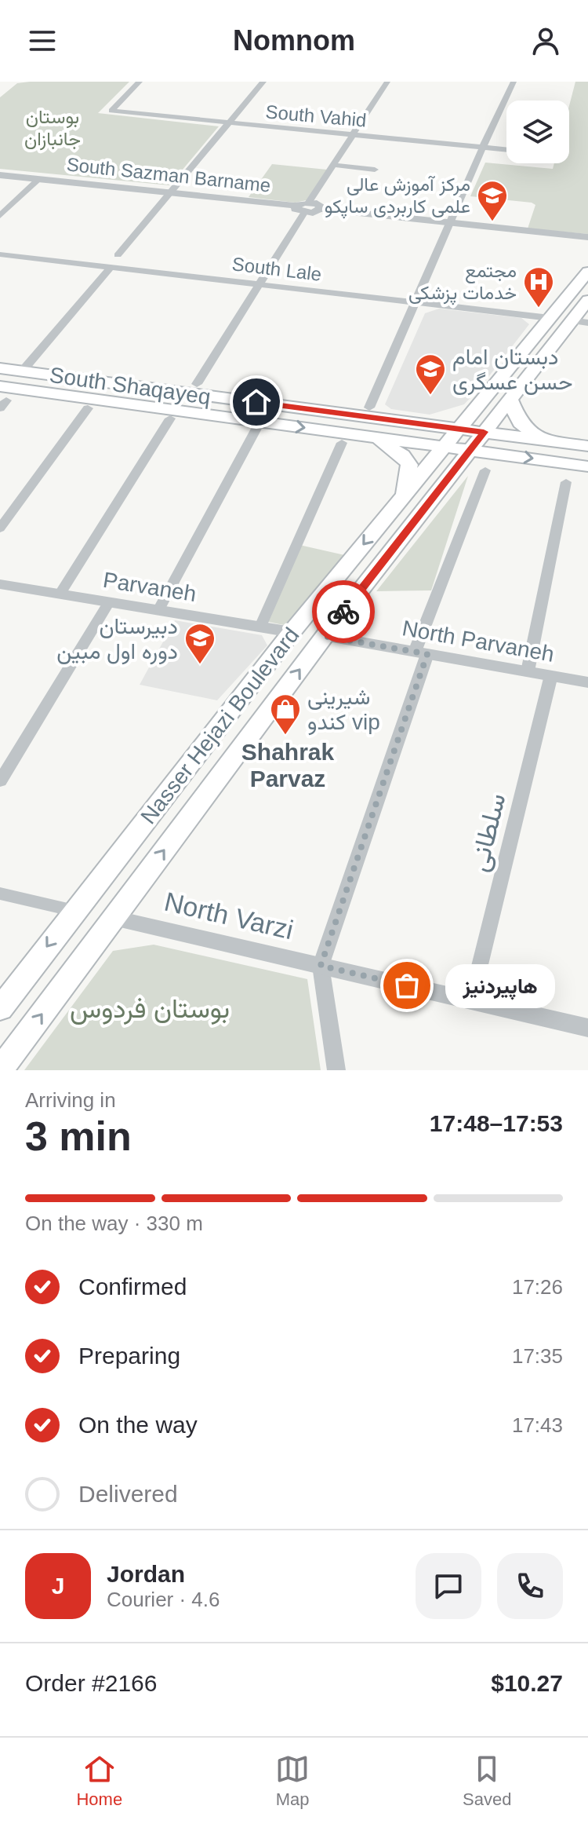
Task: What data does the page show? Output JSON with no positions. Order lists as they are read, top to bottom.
{
  "streets": {
    "main road": ["South Shaqayeq", "Nasser Hejazi Boulevard"],
    "street": [
      "South Vahid",
      "South Sazman Barname",
      "South Lale",
      "Parvaneh",
      "North Parvaneh",
      "سلطانی",
      "North Varzi"
    ]
  },
  "crossings": [
    ["South Lale", "Nasser Hejazi Boulevard"],
    ["South Shaqayeq", "Nasser Hejazi Boulevard"],
    ["Parvaneh", "Nasser Hejazi Boulevard"],
    ["North Parvaneh", "Nasser Hejazi Boulevard"],
    ["North Parvaneh", "سلطانی"],
    ["Nasser Hejazi Boulevard", "North Varzi"],
    ["سلطانی", "North Varzi"]
  ],
  "districts": ["Shahrak Parvaz"],
  "parks": ["بوستان جانبازان", "بوستان فردوس"],
  "places": {
    "school or university": ["مرکز آموزش عالی علمی کاربردی ساپکو", "دبستان امام حسن عسگری", "دبیرستان دوره اول مبین"],
    "hospital": ["مجتمع خدمات پزشکی"],
    "shop": ["شیرینی کندو vip"],
    "other": ["هاپیردنیز"]
  },
  "page": {
    "header": "Nomnom",
    "bubble": "هاپیردنیز",
    "heading": ["3 min", "Arriving in", "17:48–17:53"],
    "panel": [
      "Jordan",
      "Courier · 4.6",
      "Order #2166",
      "$10.27"
    ],
    "bar": "On the way · 330 m",
    "list": [
      ["Confirmed", "17:26"],
      ["Preparing", "17:35"],
      ["On the way", "17:43"],
      "Delivered"
    ],
    "round": "J",
    "tabs": ["Home", "Map", "Saved"]
  }
}
